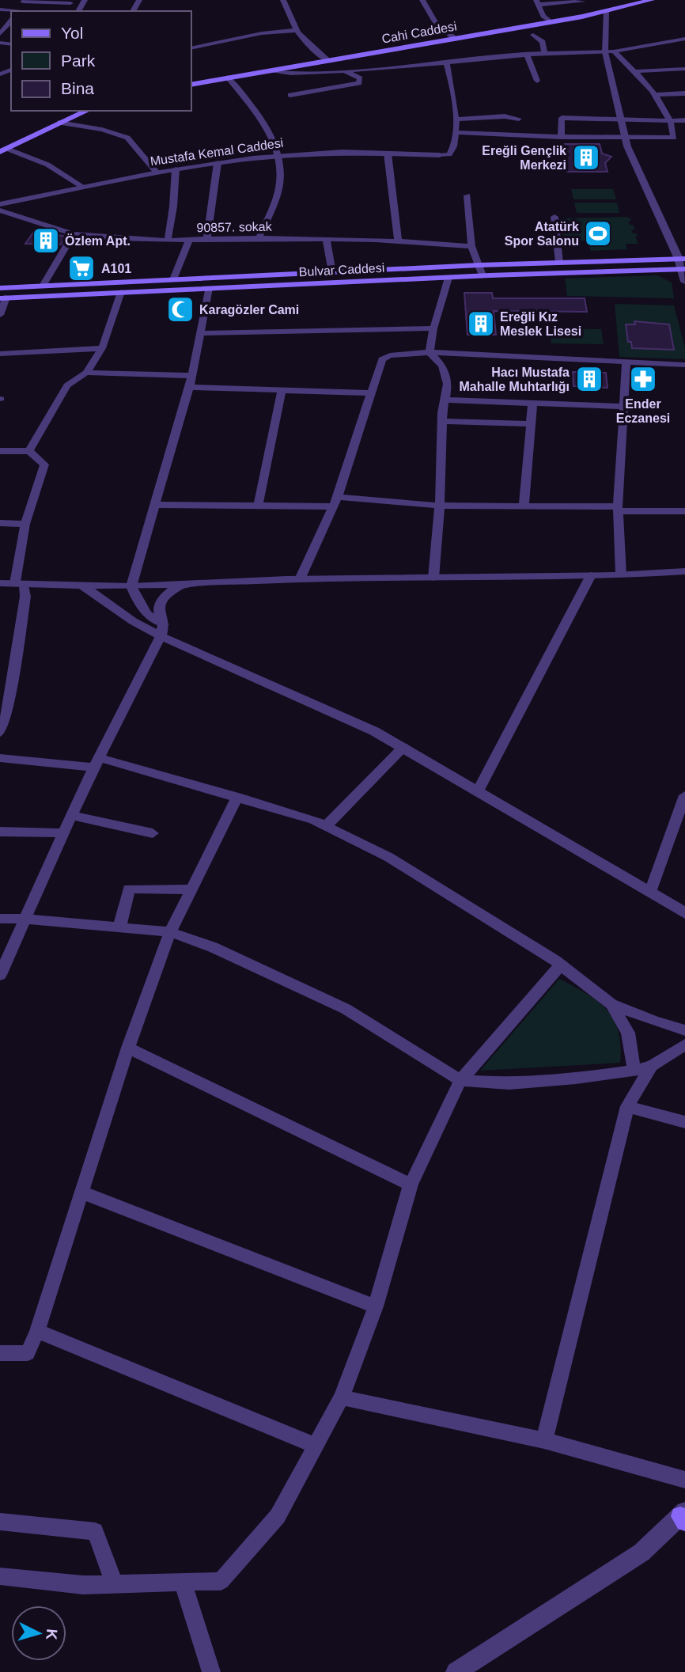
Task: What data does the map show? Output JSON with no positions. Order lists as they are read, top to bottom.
{
  "streets": {
    "main road": ["Cahi Caddesi", "Bulvar Caddesi"],
    "street": ["Mustafa Kemal Caddesi", "90857. sokak"]
  },
  "places": {
    "building": [
      "Ereğli Gençlik Merkezi",
      "Özlem Apt.",
      "Ereğli Kız Meslek Lisesi",
      "Hacı Mustafa Mahalle Muhtarlığı"
    ],
    "sports": ["Atatürk Spor Salonu"],
    "supermarket": ["A101"],
    "mosque": ["Karagözler Cami"],
    "pharmacy": ["Ender Eczanesi"]
  },
  "legend": ["Yol", "Park", "Bina"],
  "north": "right"
}
